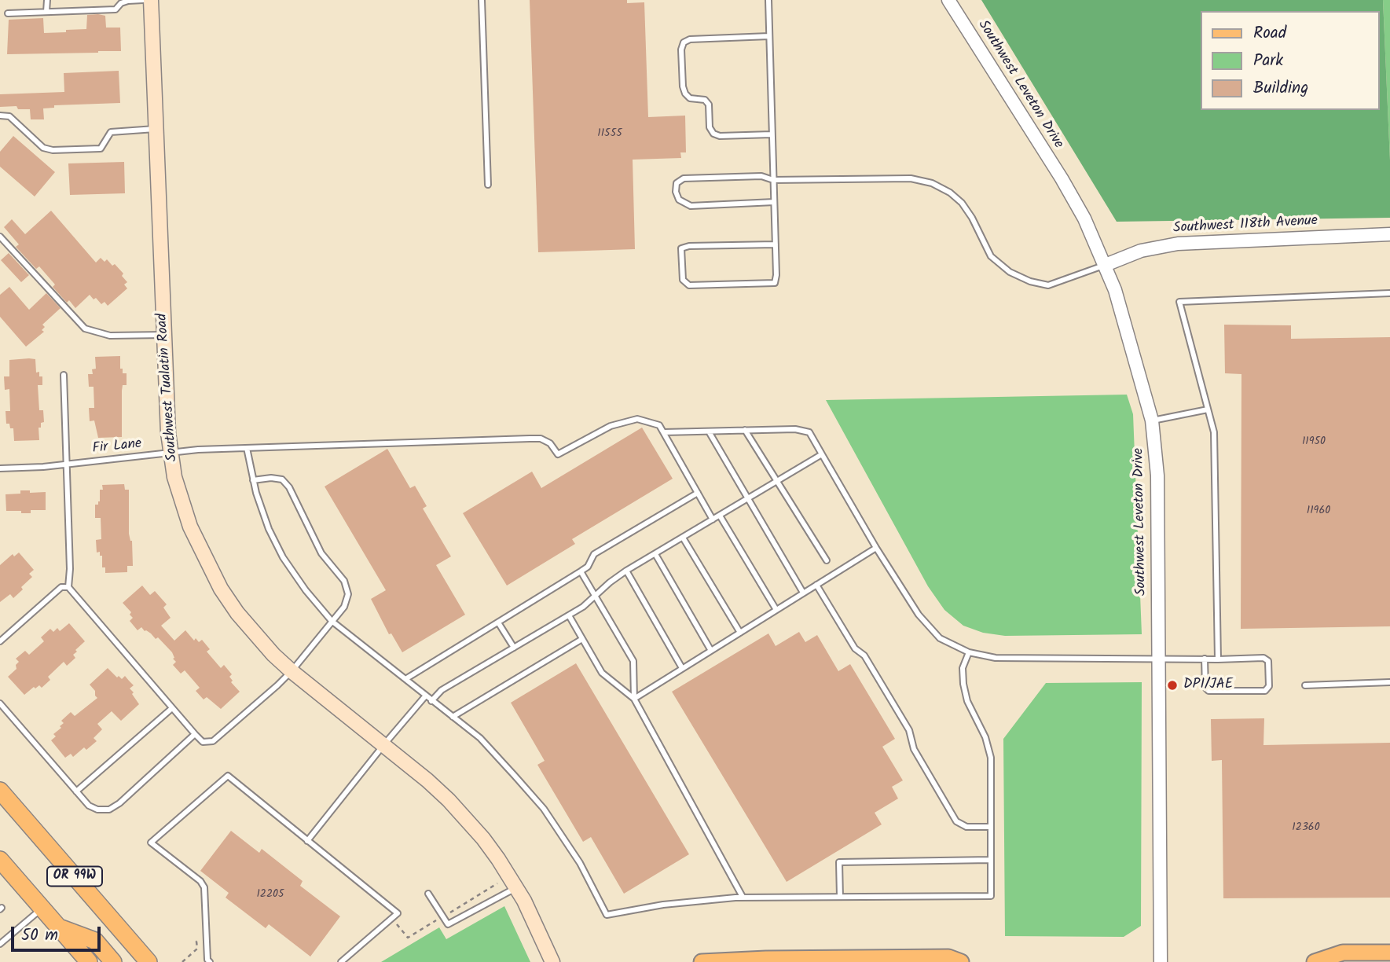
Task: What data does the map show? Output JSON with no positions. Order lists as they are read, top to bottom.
{
  "streets": {
    "highway": ["OR 99W"],
    "main road": ["Southwest Tualatin Road"],
    "street": ["Southwest Leveton Drive", "Southwest 118th Avenue"],
    "lane": ["Fir Lane"]
  },
  "crossings": [
    ["Southwest Leveton Drive", "Southwest 118th Avenue"],
    ["Southwest Tualatin Road", "Fir Lane"]
  ],
  "places": ["DPI/JAE"],
  "house_numbers": [
    "11555",
    "11950",
    "11960",
    "12360",
    "12205"
  ],
  "legend": ["Road", "Park", "Building"],
  "scale_bar": "50 m"
}
